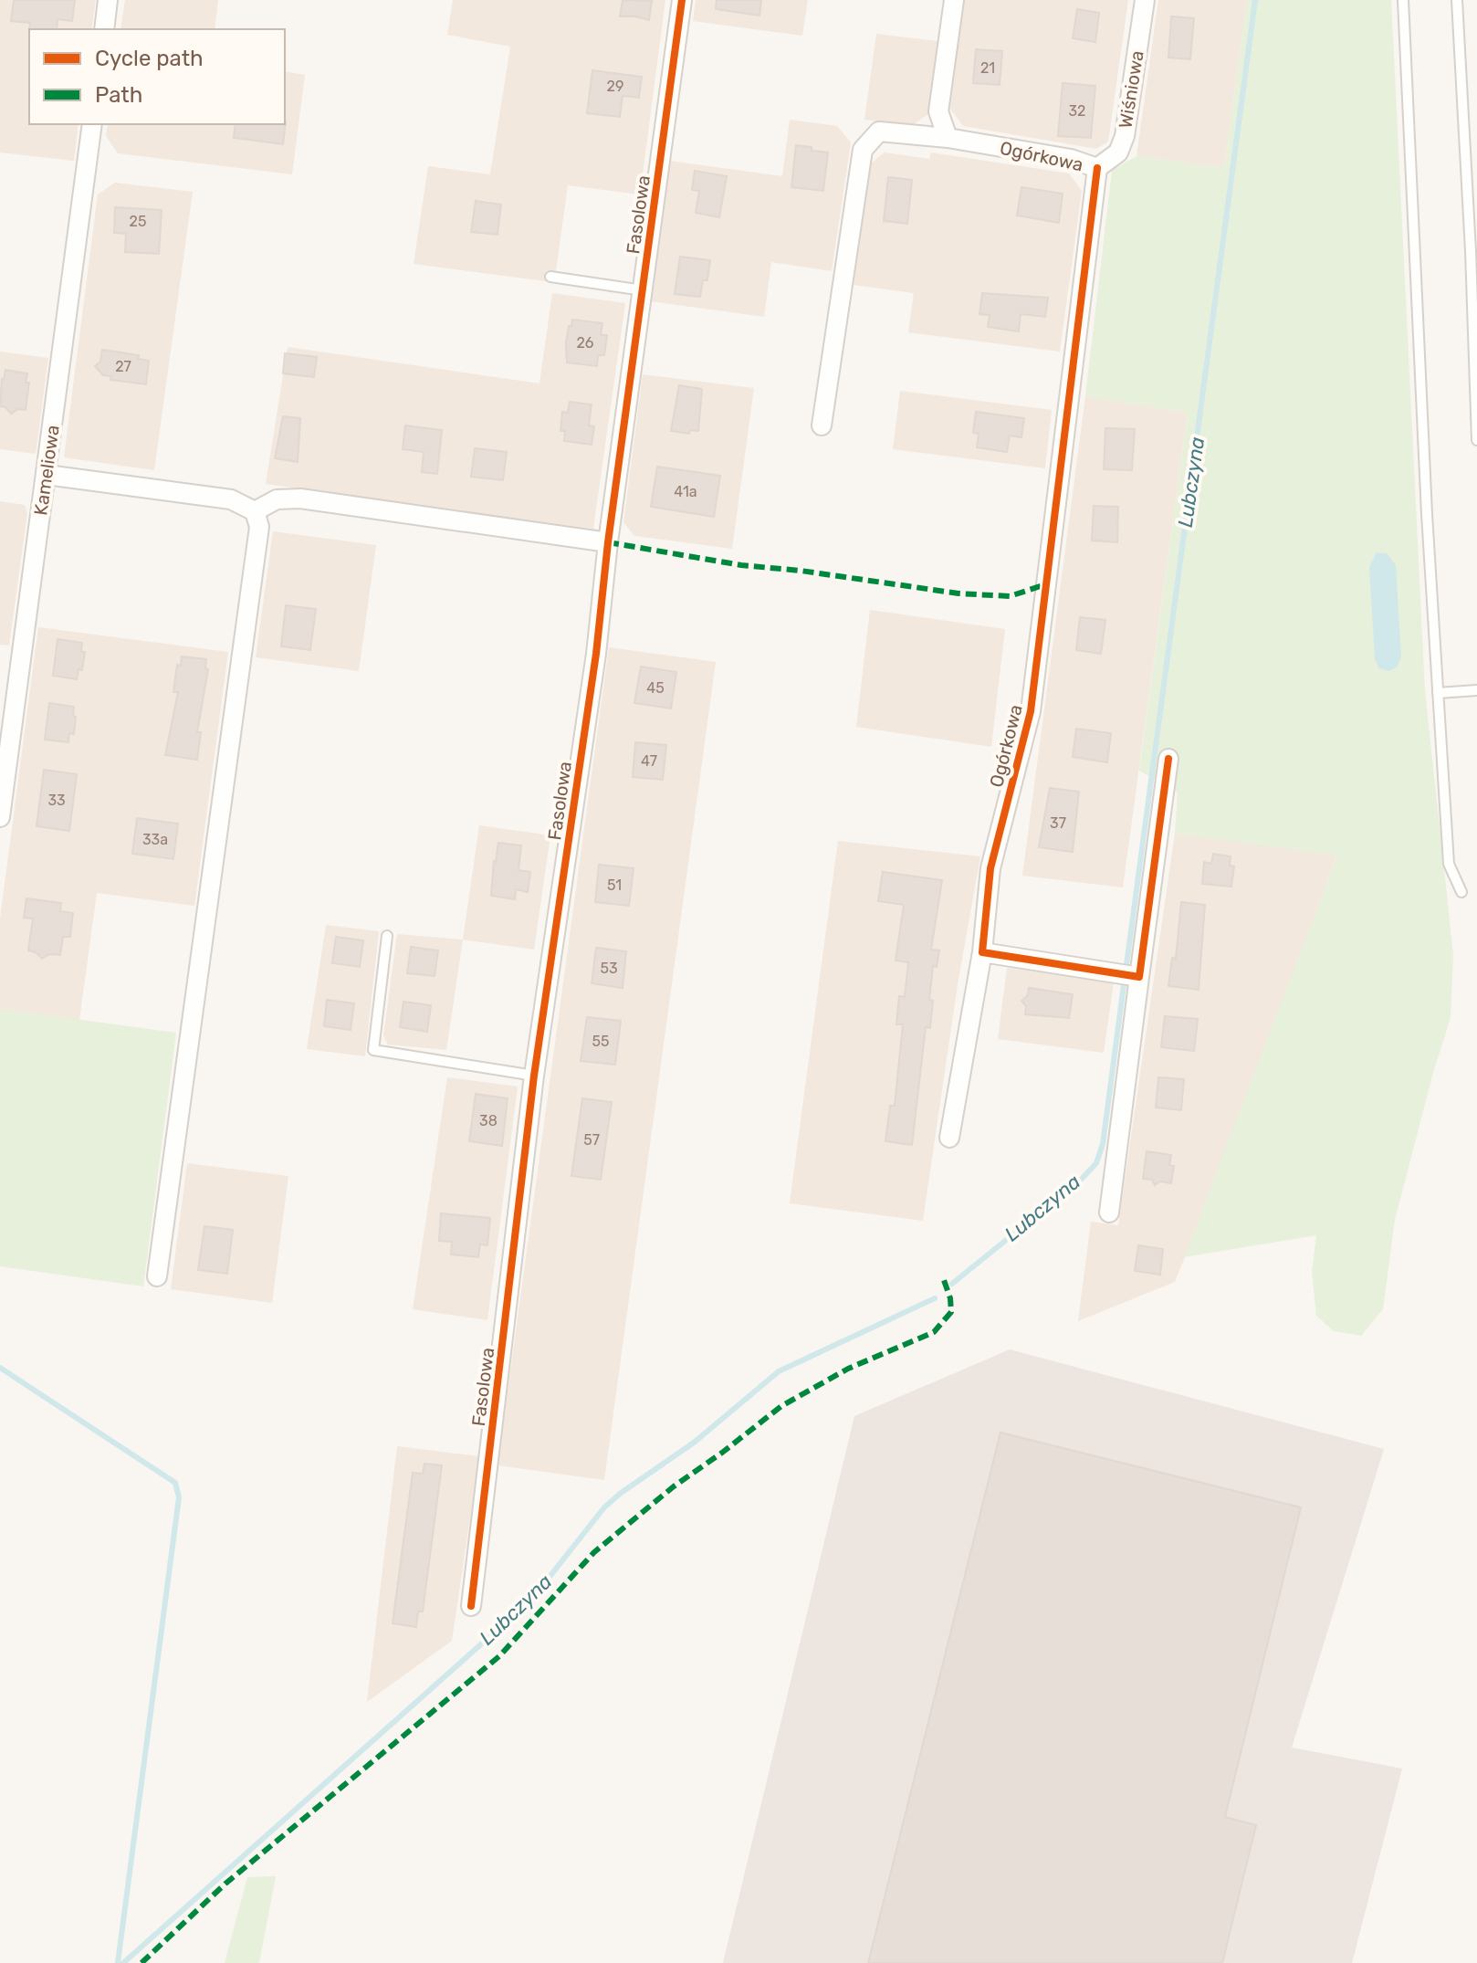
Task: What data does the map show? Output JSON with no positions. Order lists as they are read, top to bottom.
{
  "streets": {
    "street": [
      "Wiśniowa",
      "Ogórkowa",
      "Fasolowa",
      "Kameliowa"
    ]
  },
  "crossings": [
    ["Wiśniowa", "Ogórkowa"]
  ],
  "water": ["Lubczyna"],
  "house_numbers": [
    "21",
    "29",
    "32",
    "25",
    "26",
    "27",
    "41a",
    "45",
    "47",
    "33",
    "37",
    "33a",
    "51",
    "53",
    "55",
    "38",
    "57"
  ],
  "legend": ["Cycle path", "Path"]
}
